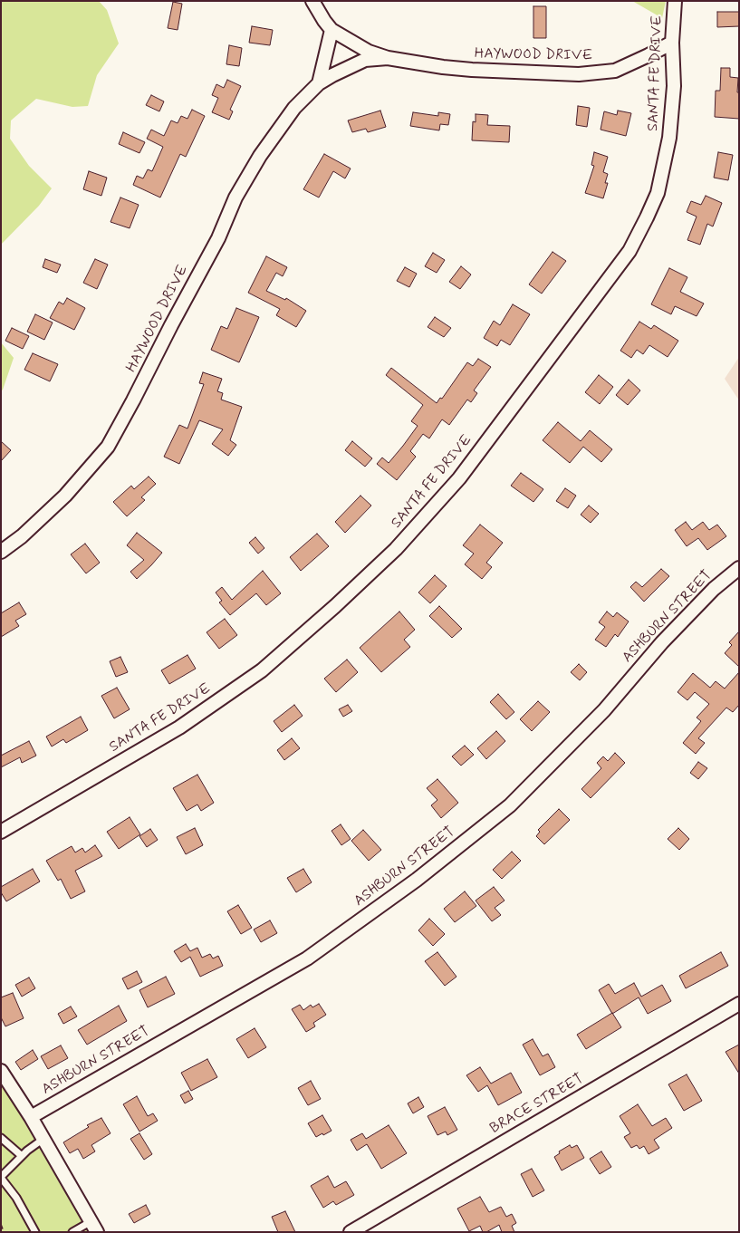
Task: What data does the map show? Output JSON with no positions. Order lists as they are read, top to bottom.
{
  "streets": {
    "street": [
      "HAYWOOD DRIVE",
      "SANTA FE DRIVE",
      "ASHBURN STREET",
      "BRACE STREET"
    ]
  },
  "crossings": [
    ["HAYWOOD DRIVE", "SANTA FE DRIVE"]
  ]
}
